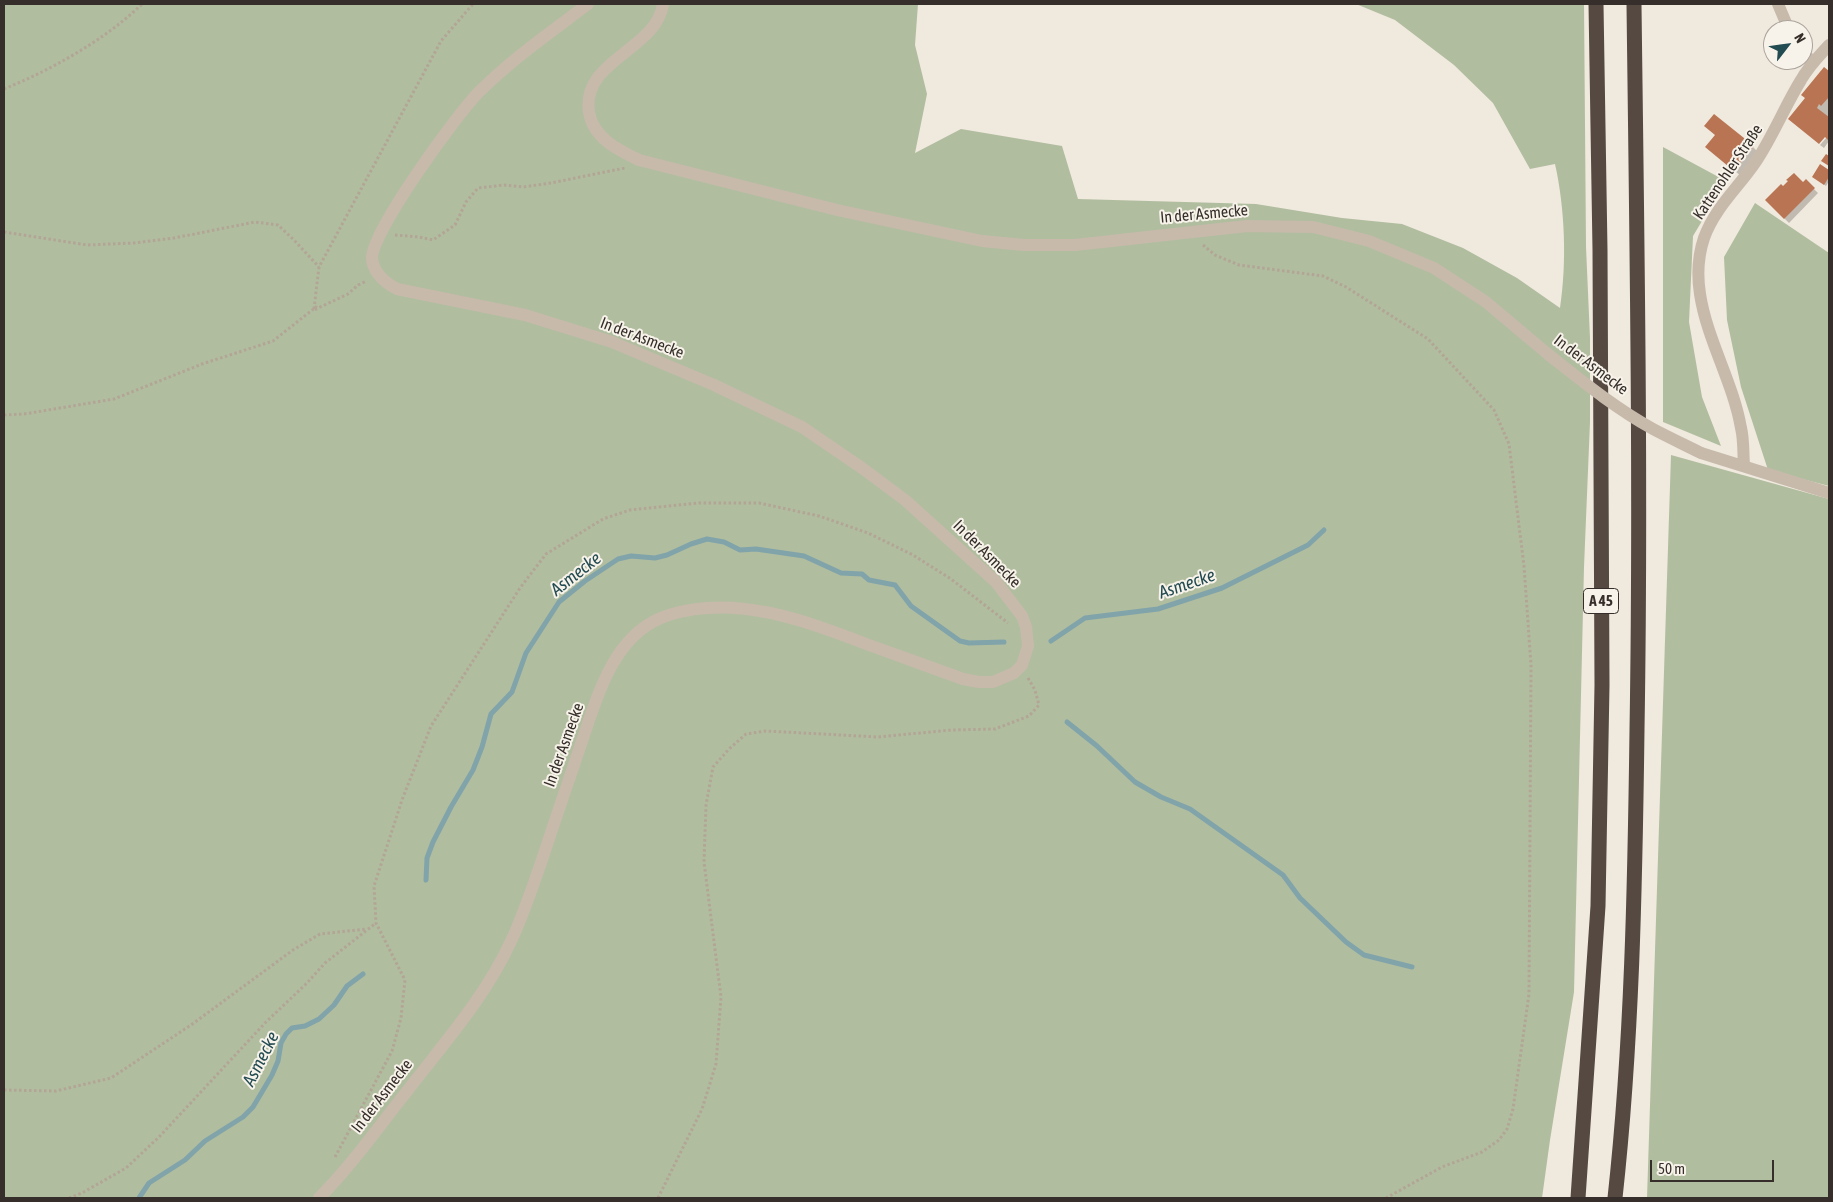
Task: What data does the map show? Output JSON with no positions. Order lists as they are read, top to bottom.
{
  "streets": {
    "highway": ["A 45"],
    "street": ["Kattenohler Straße", "In der Asmecke"]
  },
  "crossings": [
    ["Kattenohler Straße", "In der Asmecke"]
  ],
  "water": ["Asmecke"],
  "scale_bar": "50 m",
  "north": "top right"
}
